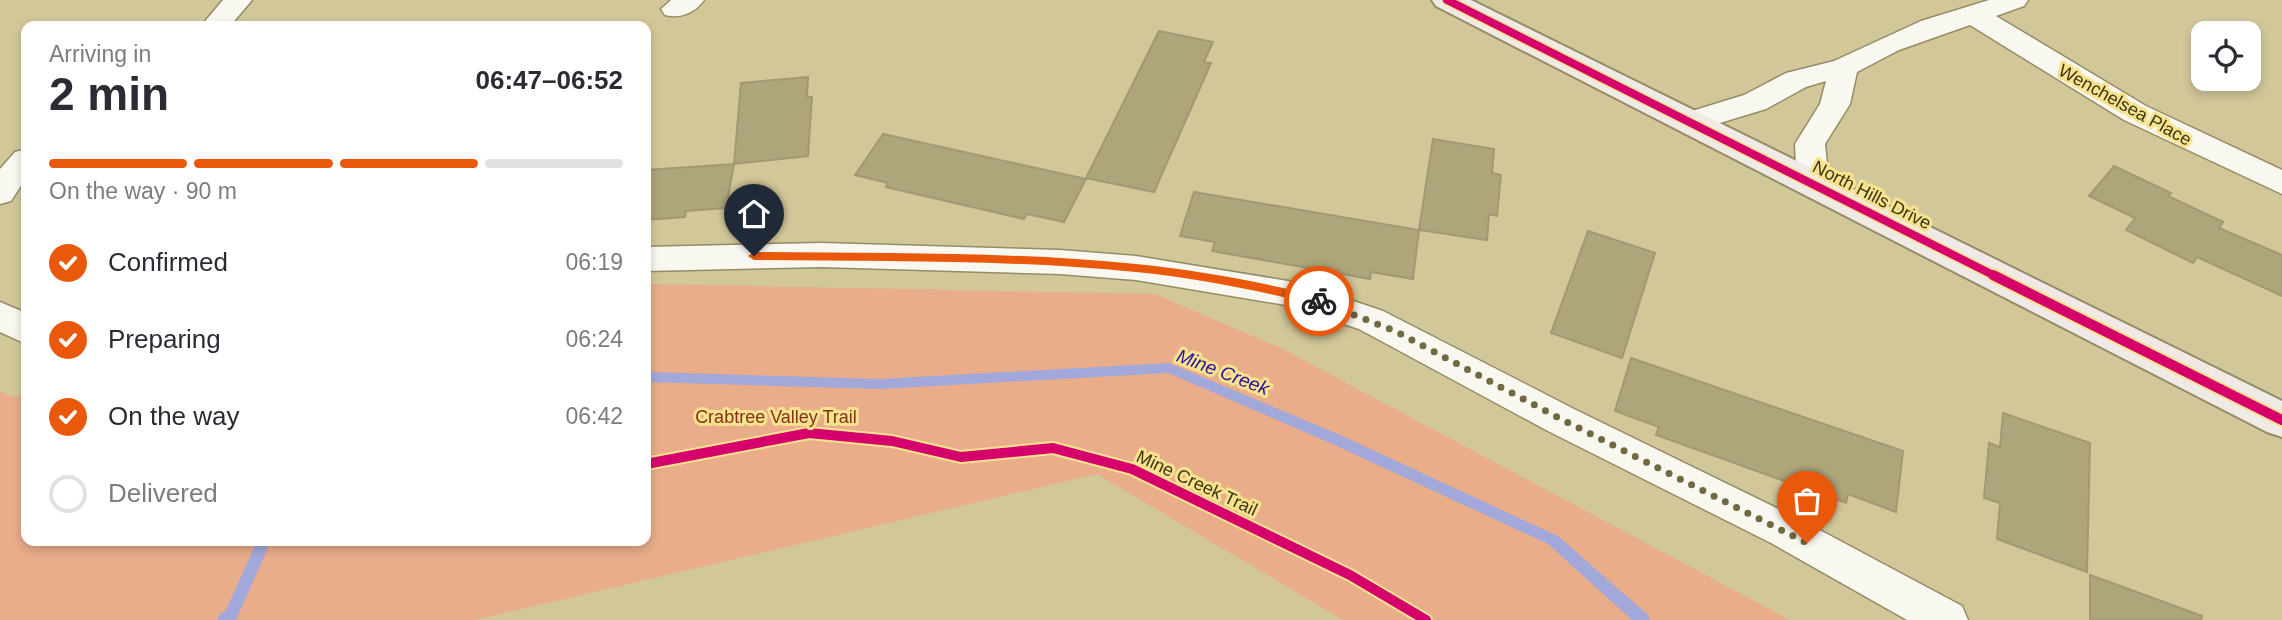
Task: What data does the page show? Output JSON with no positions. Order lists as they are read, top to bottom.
{
  "streets": {
    "main road": ["North Hills Drive"],
    "street": ["Wenchelsea Place"],
    "cycle path": ["Mine Creek Trail"]
  },
  "water": ["Mine Creek"],
  "parks": ["Crabtree Valley Trail"],
  "page": {
    "heading": ["2 min", "Arriving in", "06:47–06:52"],
    "bar": "On the way · 90 m",
    "list": [
      ["Confirmed", "06:19"],
      ["Preparing", "06:24"],
      ["On the way", "06:42"],
      "Delivered"
    ]
  }
}
